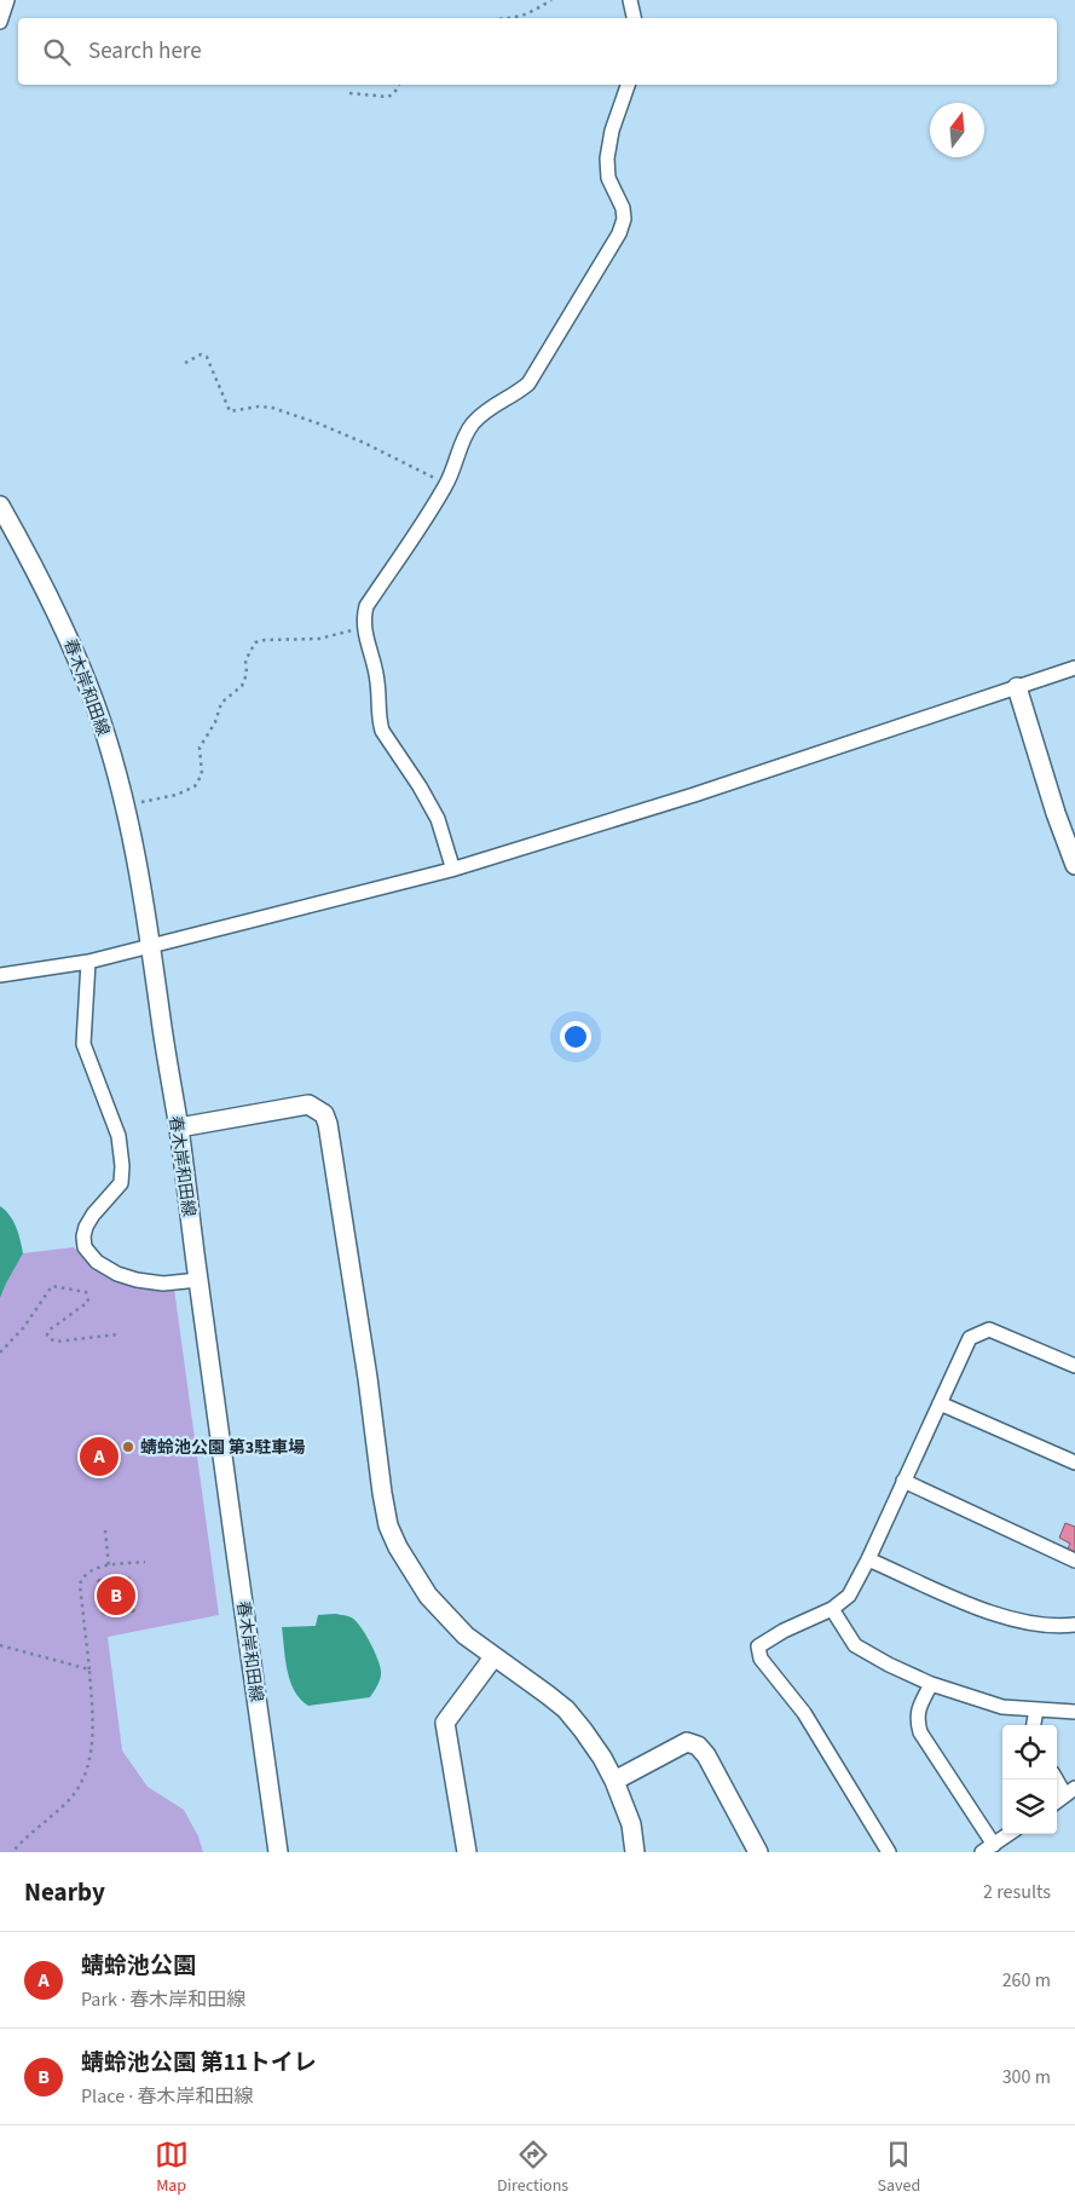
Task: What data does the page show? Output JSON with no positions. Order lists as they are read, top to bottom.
{
  "streets": {
    "street": ["春木岸和田線"]
  },
  "places": ["蜻蛉池公園 第3駐車場"],
  "north": "top",
  "page": {
    "search": "Search here",
    "pins": ["A", "B"],
    "heading": ["Nearby", "2 results"],
    "list": [
      {
        "mark": "A",
        "name": "蜻蛉池公園",
        "note": "Park · 春木岸和田線",
        "value": "260 m"
      },
      {
        "mark": "B",
        "name": "蜻蛉池公園 第11トイレ",
        "note": "Place · 春木岸和田線",
        "value": "300 m"
      }
    ],
    "nav": ["Map", "Directions", "Saved"]
  }
}
